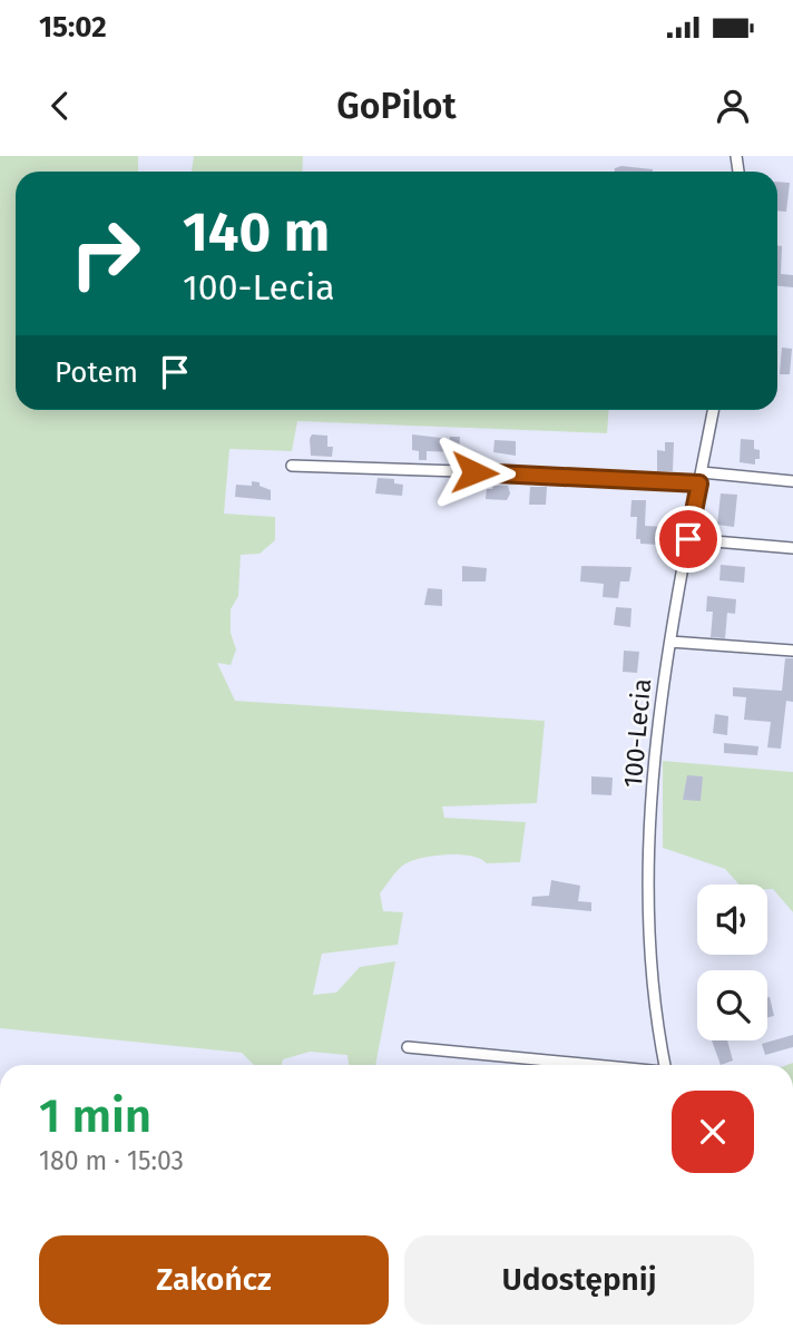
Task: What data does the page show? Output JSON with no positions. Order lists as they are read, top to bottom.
{
  "streets": {
    "street": ["100-Lecia"]
  },
  "page": {
    "status": "15:02",
    "header": "GoPilot",
    "turn": ["140 m", "100-Lecia"],
    "then": "Potem",
    "heading": ["1 min", "180 m · 15:03"],
    "buttons": ["Zakończ", "Udostępnij"]
  }
}
